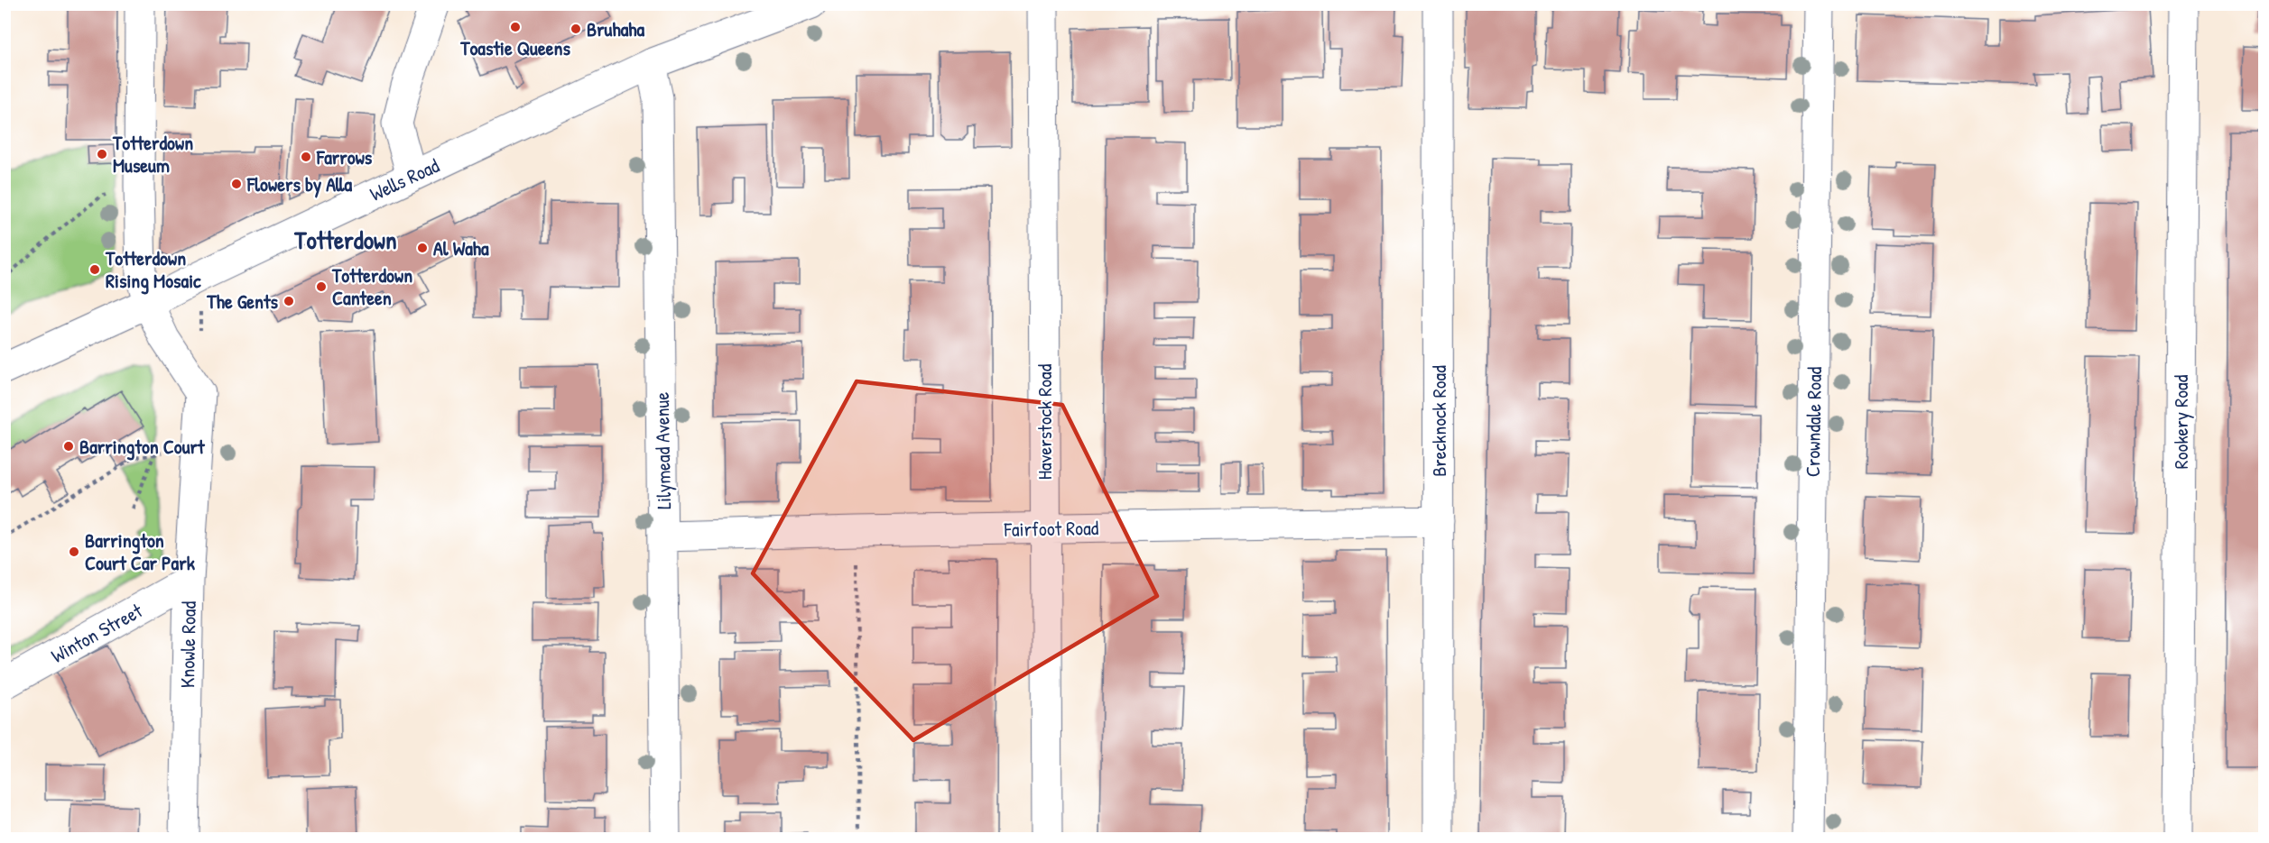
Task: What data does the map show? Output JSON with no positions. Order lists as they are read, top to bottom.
{
  "streets": {
    "main road": [
      "Wells Road",
      "Brecknock Road",
      "Haverstock Road",
      "Crowndale Road",
      "Rookery Road",
      "Lilymead Avenue",
      "Fairfoot Road",
      "Winton Street",
      "Knowle Road"
    ]
  },
  "crossings": [
    ["Wells Road", "Lilymead Avenue"],
    ["Wells Road", "Knowle Road"],
    ["Brecknock Road", "Fairfoot Road"],
    ["Haverstock Road", "Fairfoot Road"],
    ["Lilymead Avenue", "Fairfoot Road"],
    ["Winton Street", "Knowle Road"]
  ],
  "districts": ["Totterdown"],
  "places": [
    "Toastie Queens",
    "Bruhaha",
    "Totterdown Museum",
    "Farrows",
    "Flowers by Alla",
    "Al Waha",
    "Totterdown Rising Mosaic",
    "Totterdown Canteen",
    "The Gents",
    "Barrington Court",
    "Barrington Court Car Park"
  ]
}
